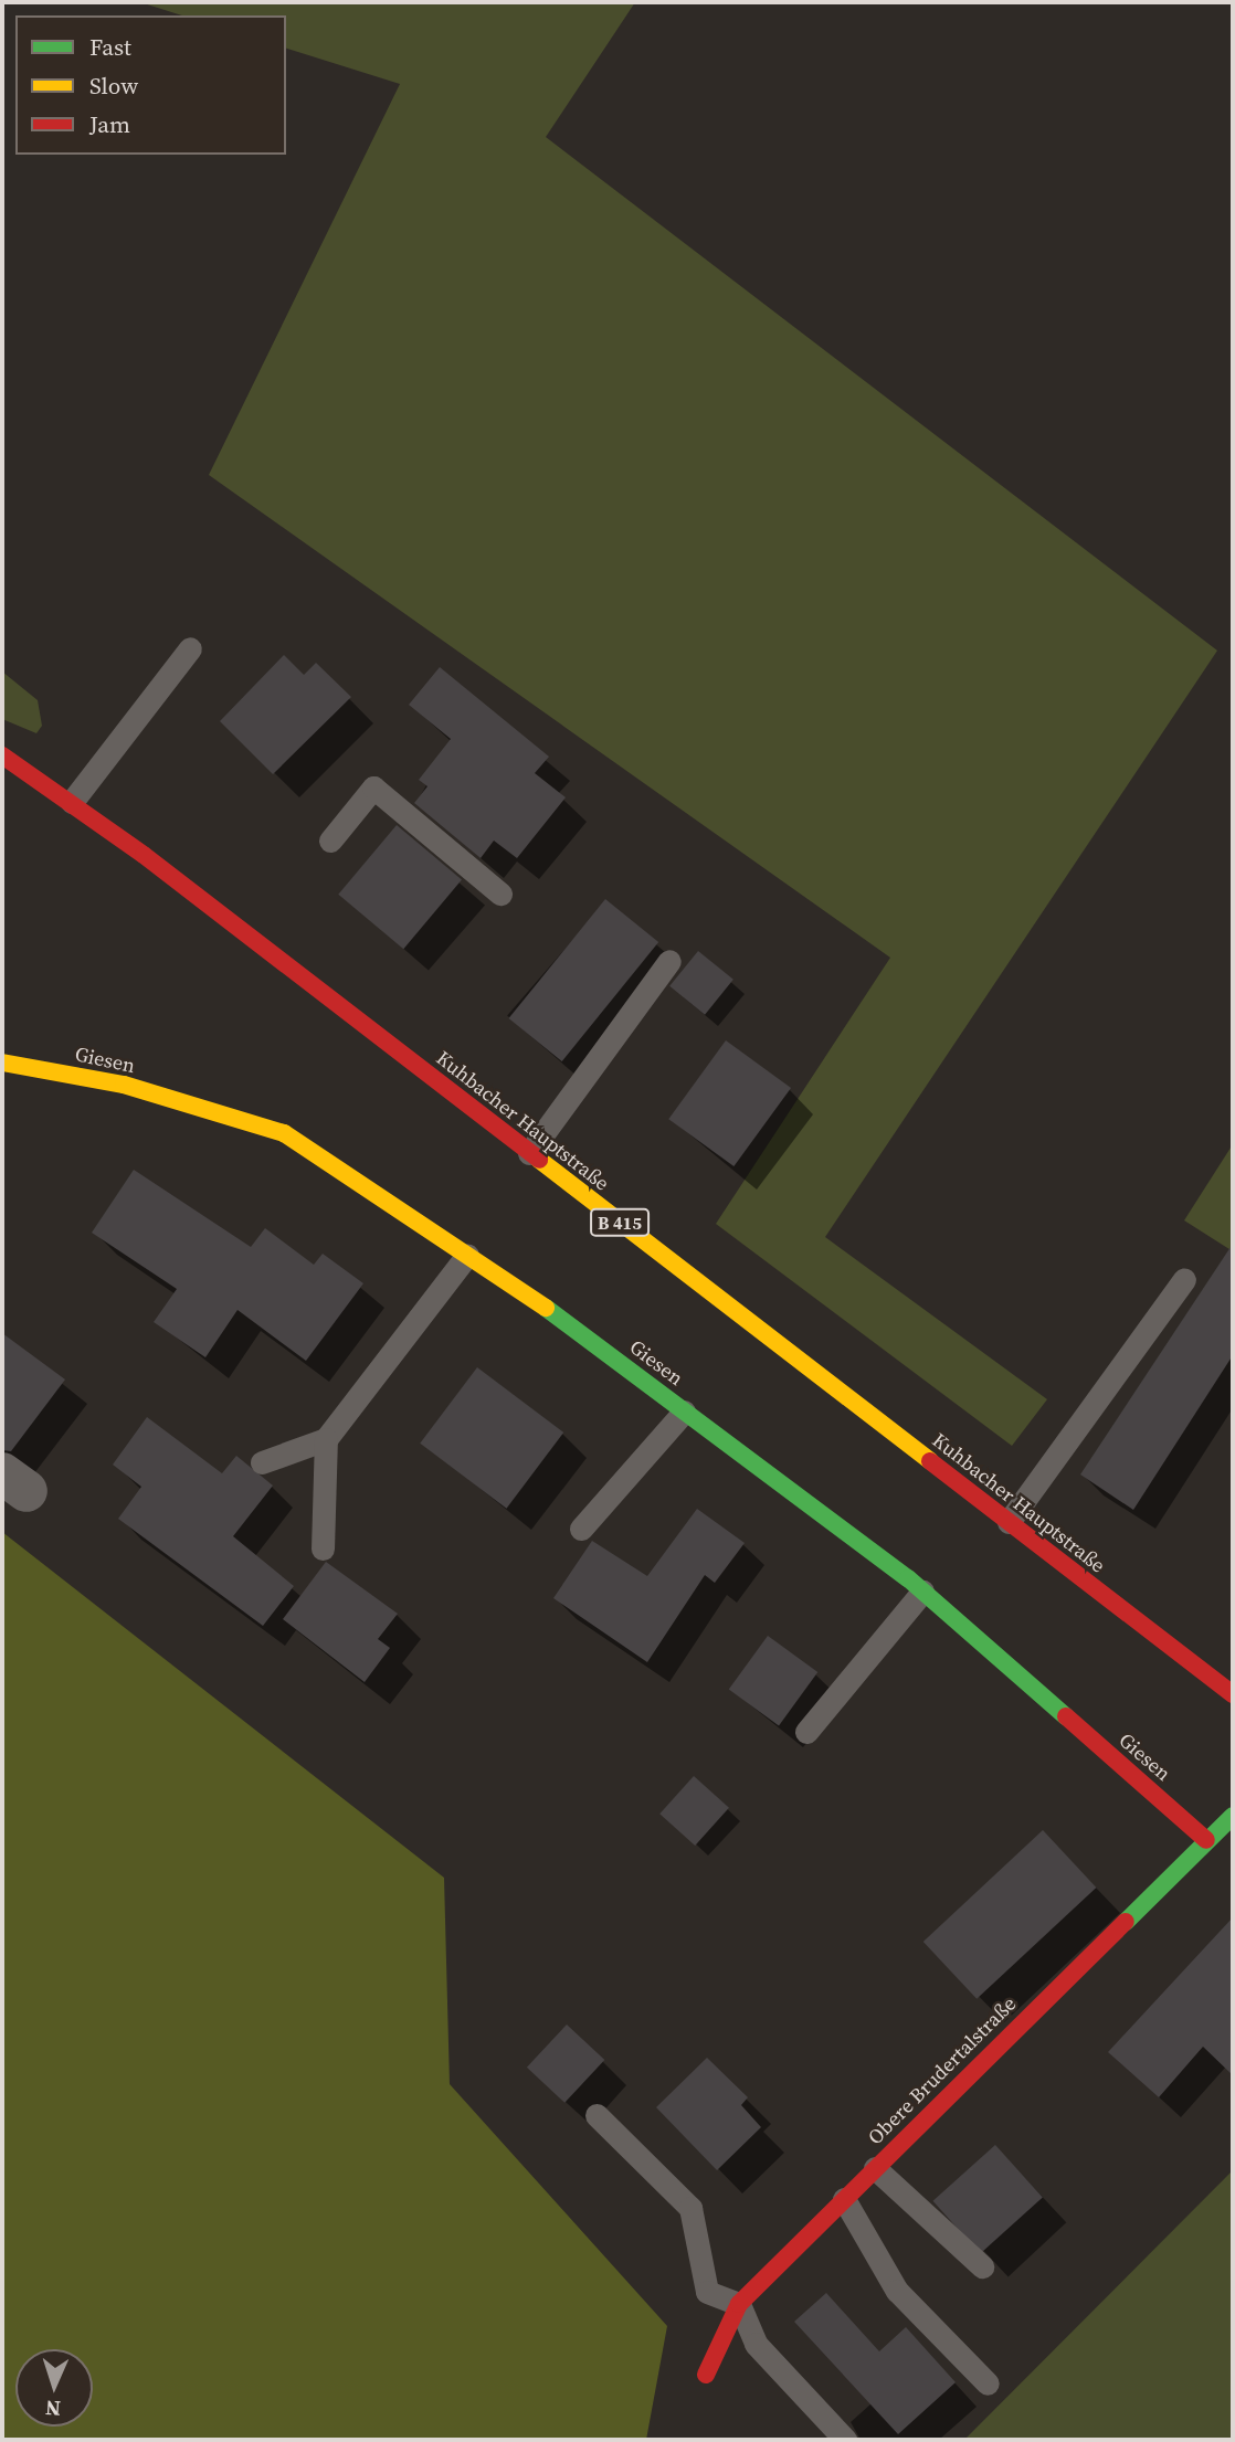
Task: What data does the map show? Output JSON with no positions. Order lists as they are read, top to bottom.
{
  "streets": {
    "street": [
      "Giesen",
      "Kuhbacher Hauptstraße",
      "B 415",
      "Obere Brudertalstraße"
    ]
  },
  "crossings": [
    ["Giesen", "Obere Brudertalstraße"]
  ],
  "legend": ["Fast", "Slow", "Jam"],
  "north": "bottom"
}
